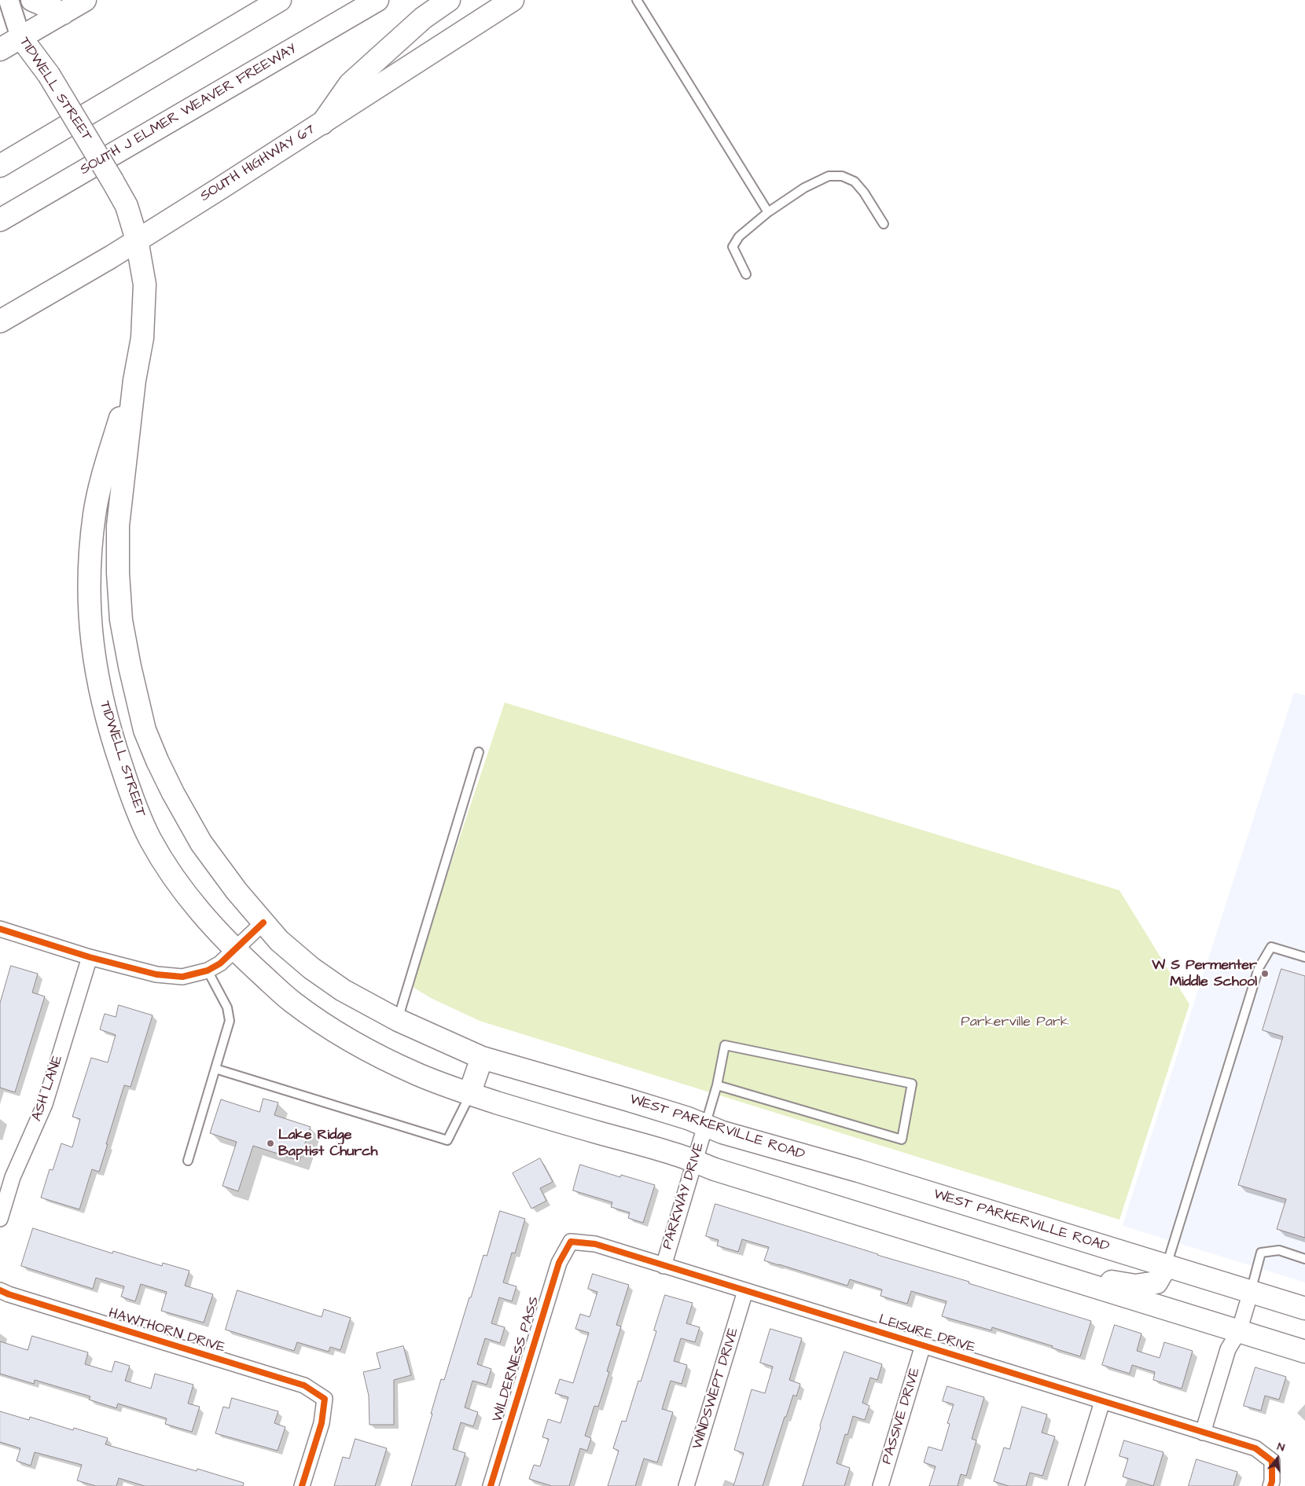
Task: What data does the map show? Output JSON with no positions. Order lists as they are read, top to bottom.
{
  "streets": {
    "main road": [
      "TIDWELL STREET",
      "SOUTH J ELMER WEAVER FREEWAY",
      "SOUTH HIGHWAY 67",
      "WEST PARKERVILLE ROAD"
    ],
    "street": [
      "ASH LANE",
      "PARKWAY DRIVE",
      "HAWTHORN DRIVE",
      "LEISURE DRIVE",
      "WILDERNESS PASS",
      "WINDSWEPT DRIVE",
      "PASSIVE DRIVE"
    ]
  },
  "crossings": [
    ["TIDWELL STREET", "SOUTH HIGHWAY 67"],
    ["TIDWELL STREET", "WEST PARKERVILLE ROAD"],
    ["WEST PARKERVILLE ROAD", "PARKWAY DRIVE"],
    ["PARKWAY DRIVE", "LEISURE DRIVE"],
    ["LEISURE DRIVE", "WILDERNESS PASS"],
    ["LEISURE DRIVE", "WINDSWEPT DRIVE"],
    ["LEISURE DRIVE", "PASSIVE DRIVE"]
  ],
  "parks": ["Parkerville Park"],
  "places": ["W S Permenter Middle School", "Lake Ridge Baptist Church"],
  "north": "top"
}
